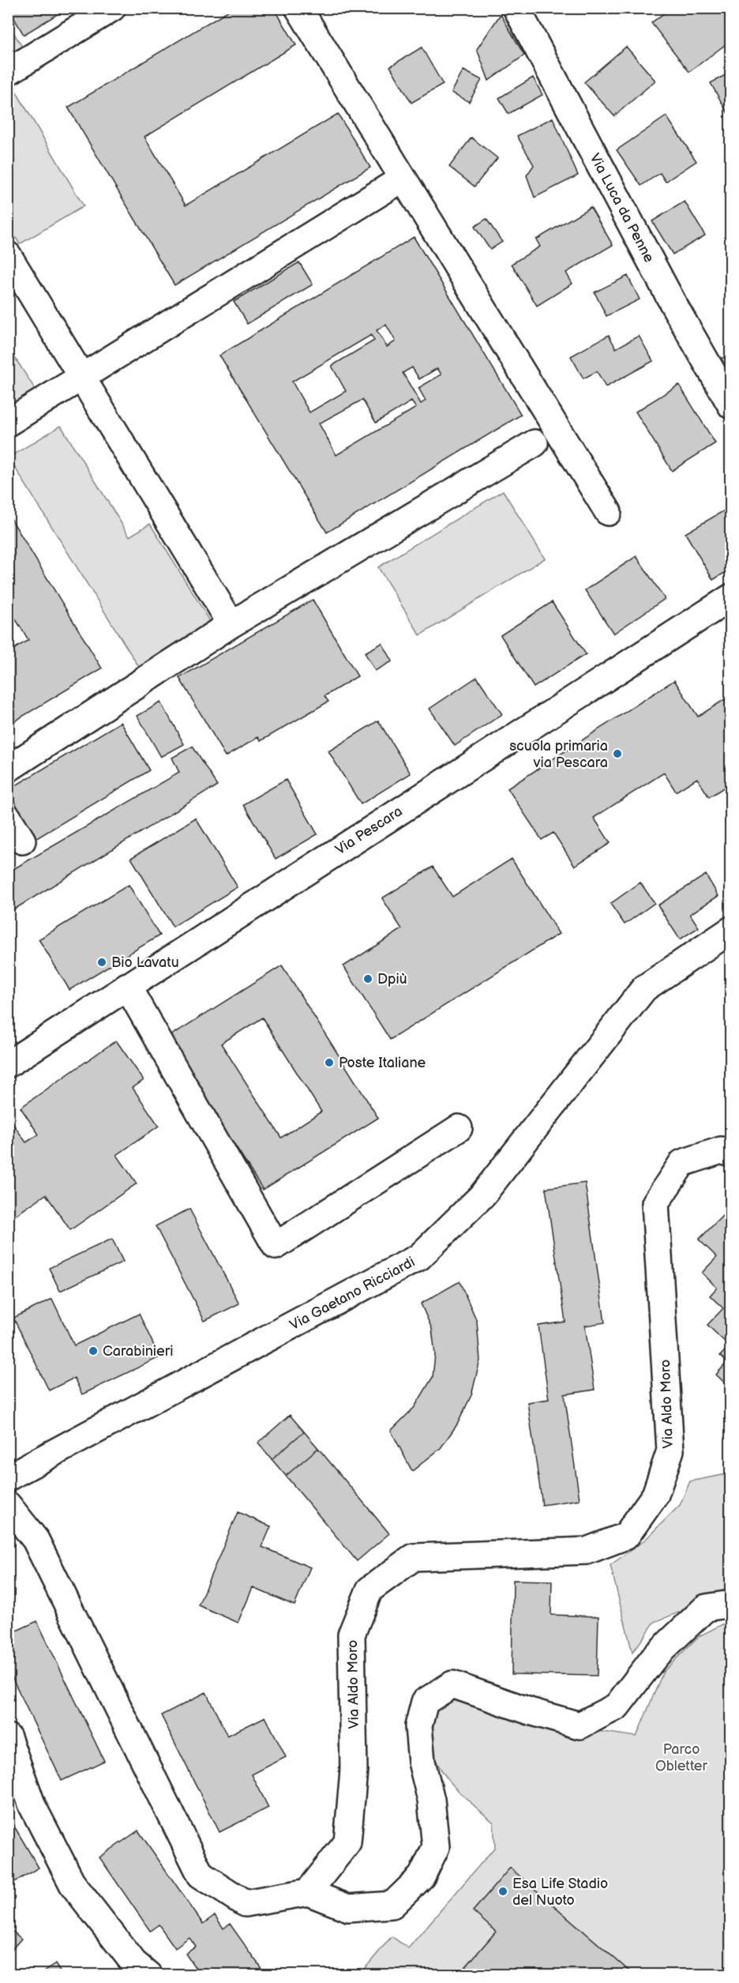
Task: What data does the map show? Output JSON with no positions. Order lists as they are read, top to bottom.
{
  "streets": {
    "street": [
      "Via Luca da Penne",
      "Via Pescara",
      "Via Gaetano Ricciardi",
      "Via Aldo Moro"
    ]
  },
  "parks": ["Parco Obletter"],
  "places": [
    "scuola primaria via Pescara",
    "Bio Lavatu",
    "Dpiù",
    "Poste Italiane",
    "Carabinieri",
    "Esa Life Stadio del Nuoto"
  ]
}
